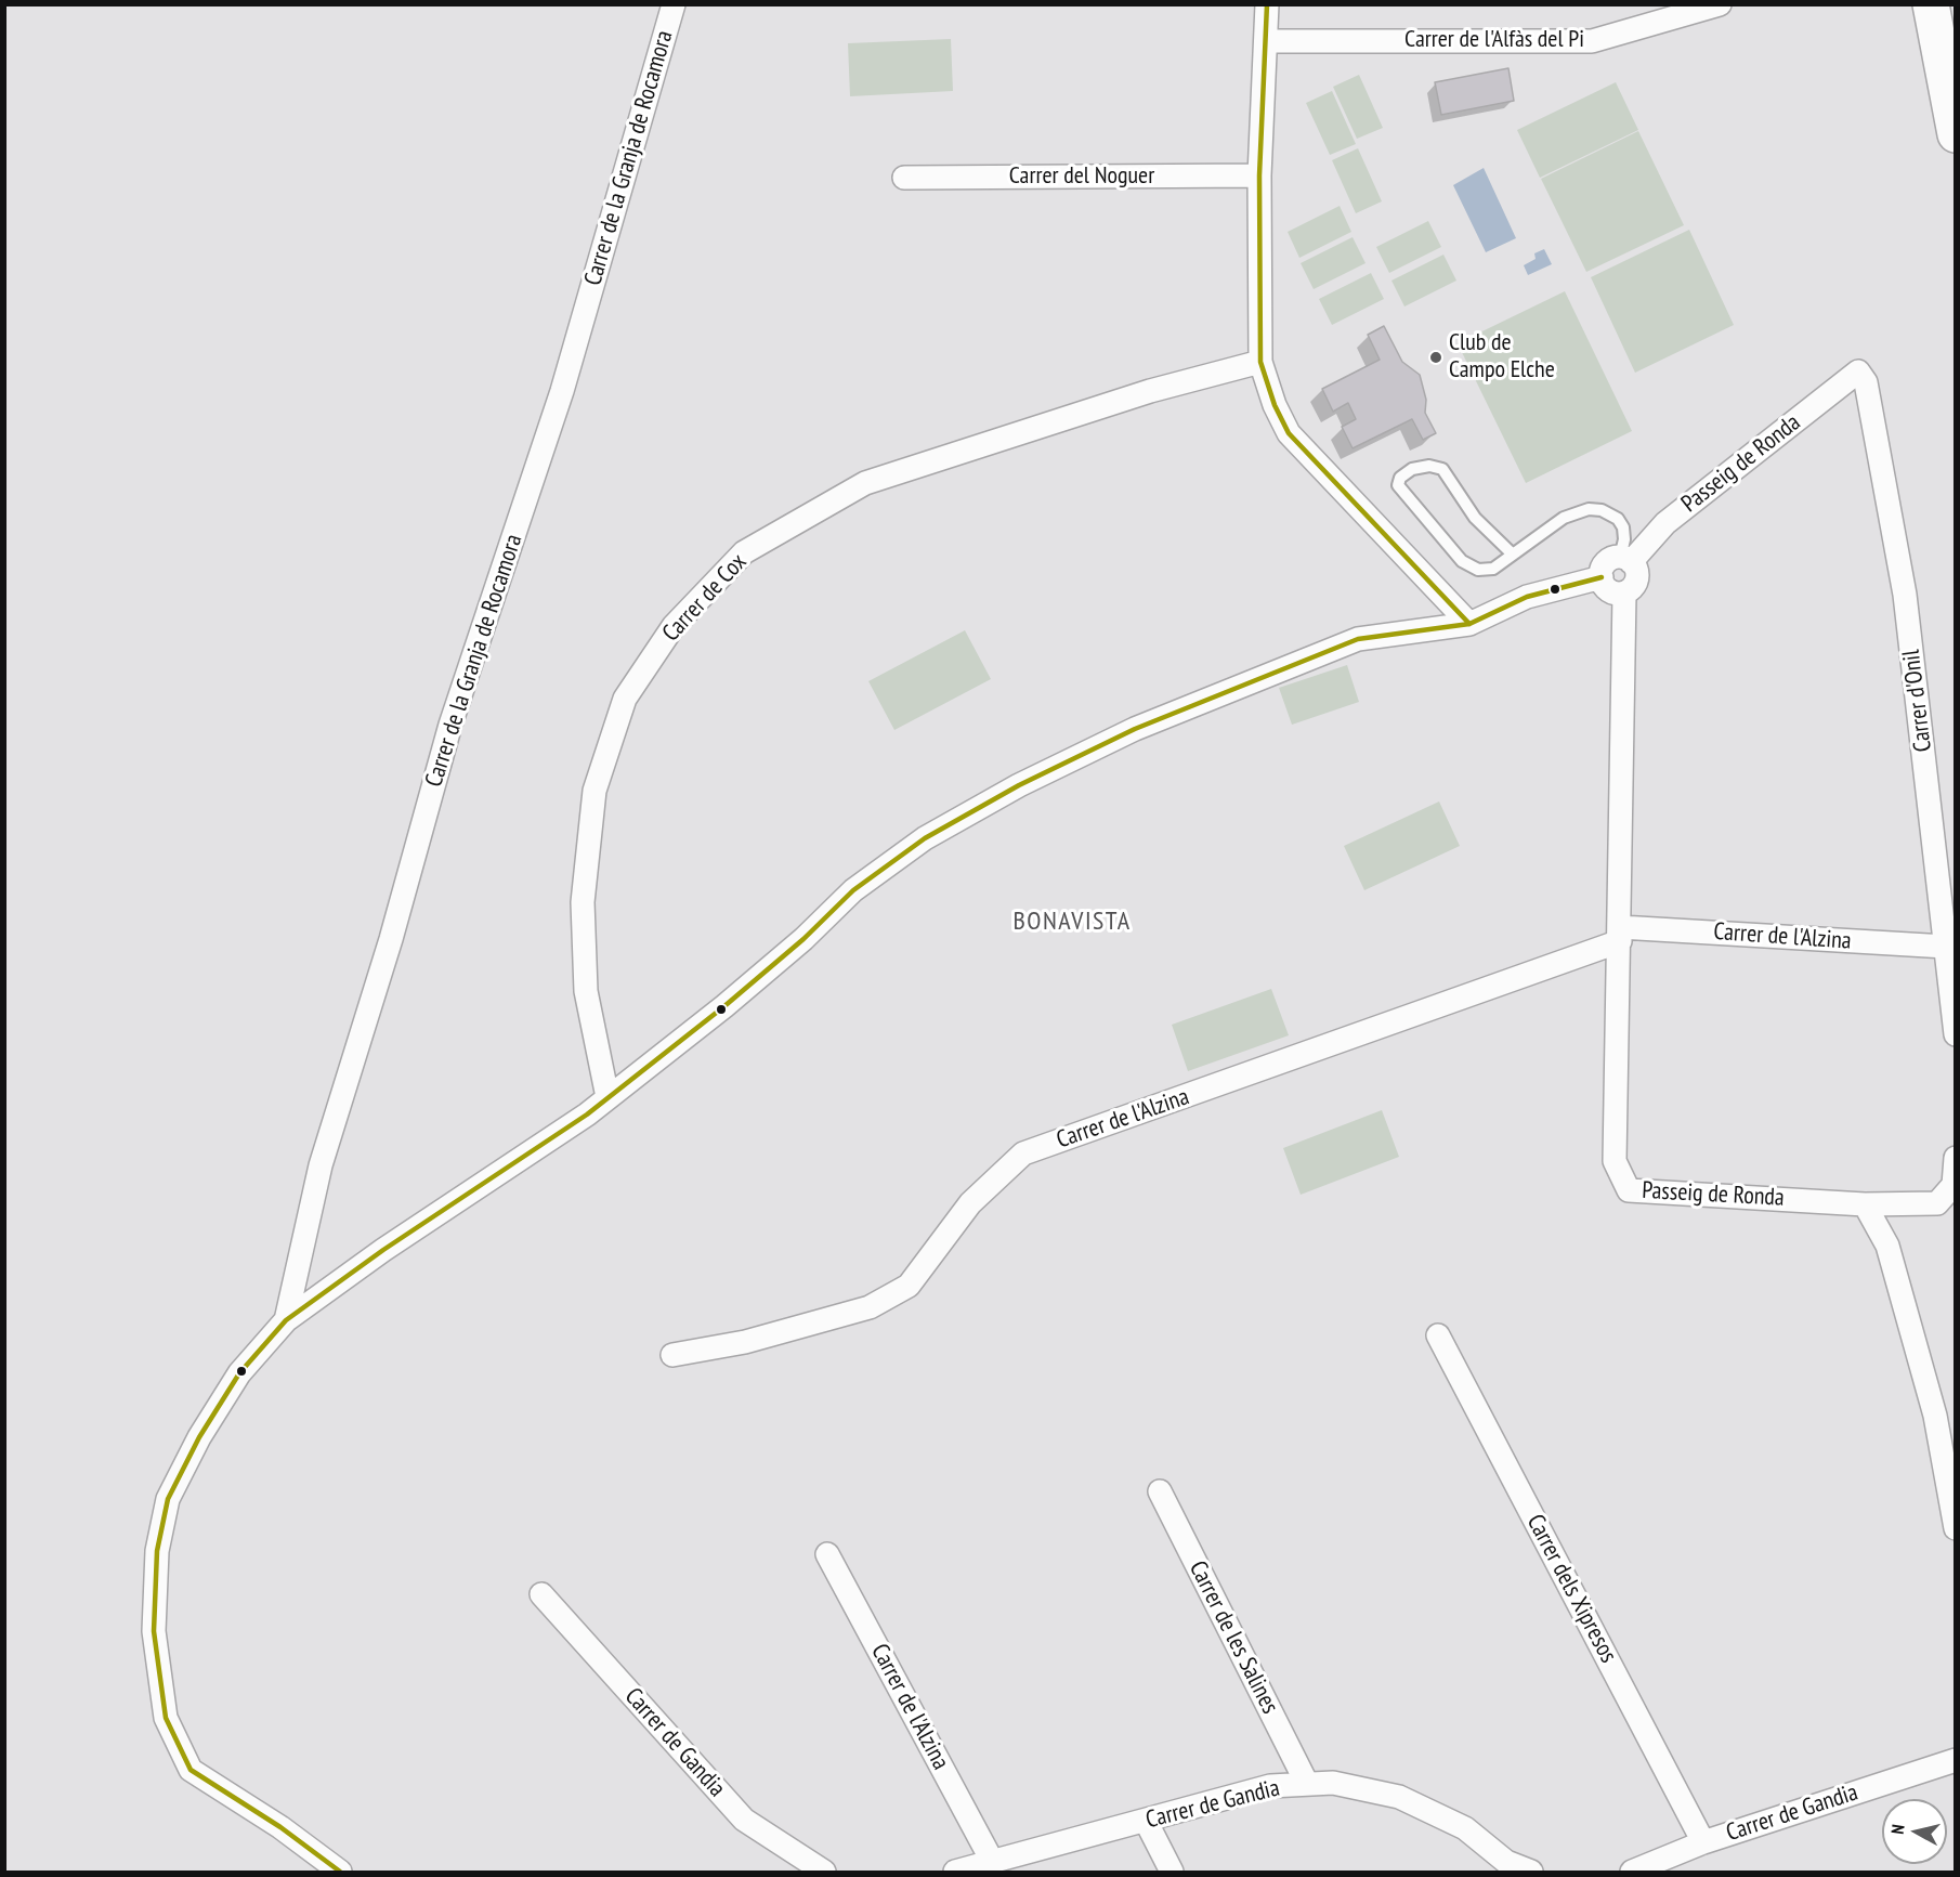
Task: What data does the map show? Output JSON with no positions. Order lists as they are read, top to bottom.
{
  "streets": {
    "street": [
      "Carrer de l'Alfàs del Pi",
      "Carrer de la Granja de Rocamora",
      "Carrer del Noguer",
      "Passeig de Ronda",
      "Carrer de Cox",
      "Carrer d'Onil",
      "Carrer de l'Alzina",
      "Carrer dels Xipresos",
      "Carrer de les Salines",
      "Carrer de Gandia"
    ]
  },
  "crossings": [
    ["Passeig de Ronda", "Carrer d'Onil"],
    ["Passeig de Ronda", "Carrer de l'Alzina"],
    ["Carrer d'Onil", "Carrer de l'Alzina"],
    ["Carrer de l'Alzina", "Carrer de Gandia"],
    ["Carrer dels Xipresos", "Carrer de Gandia"],
    ["Carrer de les Salines", "Carrer de Gandia"]
  ],
  "districts": ["BONAVISTA"],
  "places": ["Club de Campo Elche"],
  "north": "left"
}
